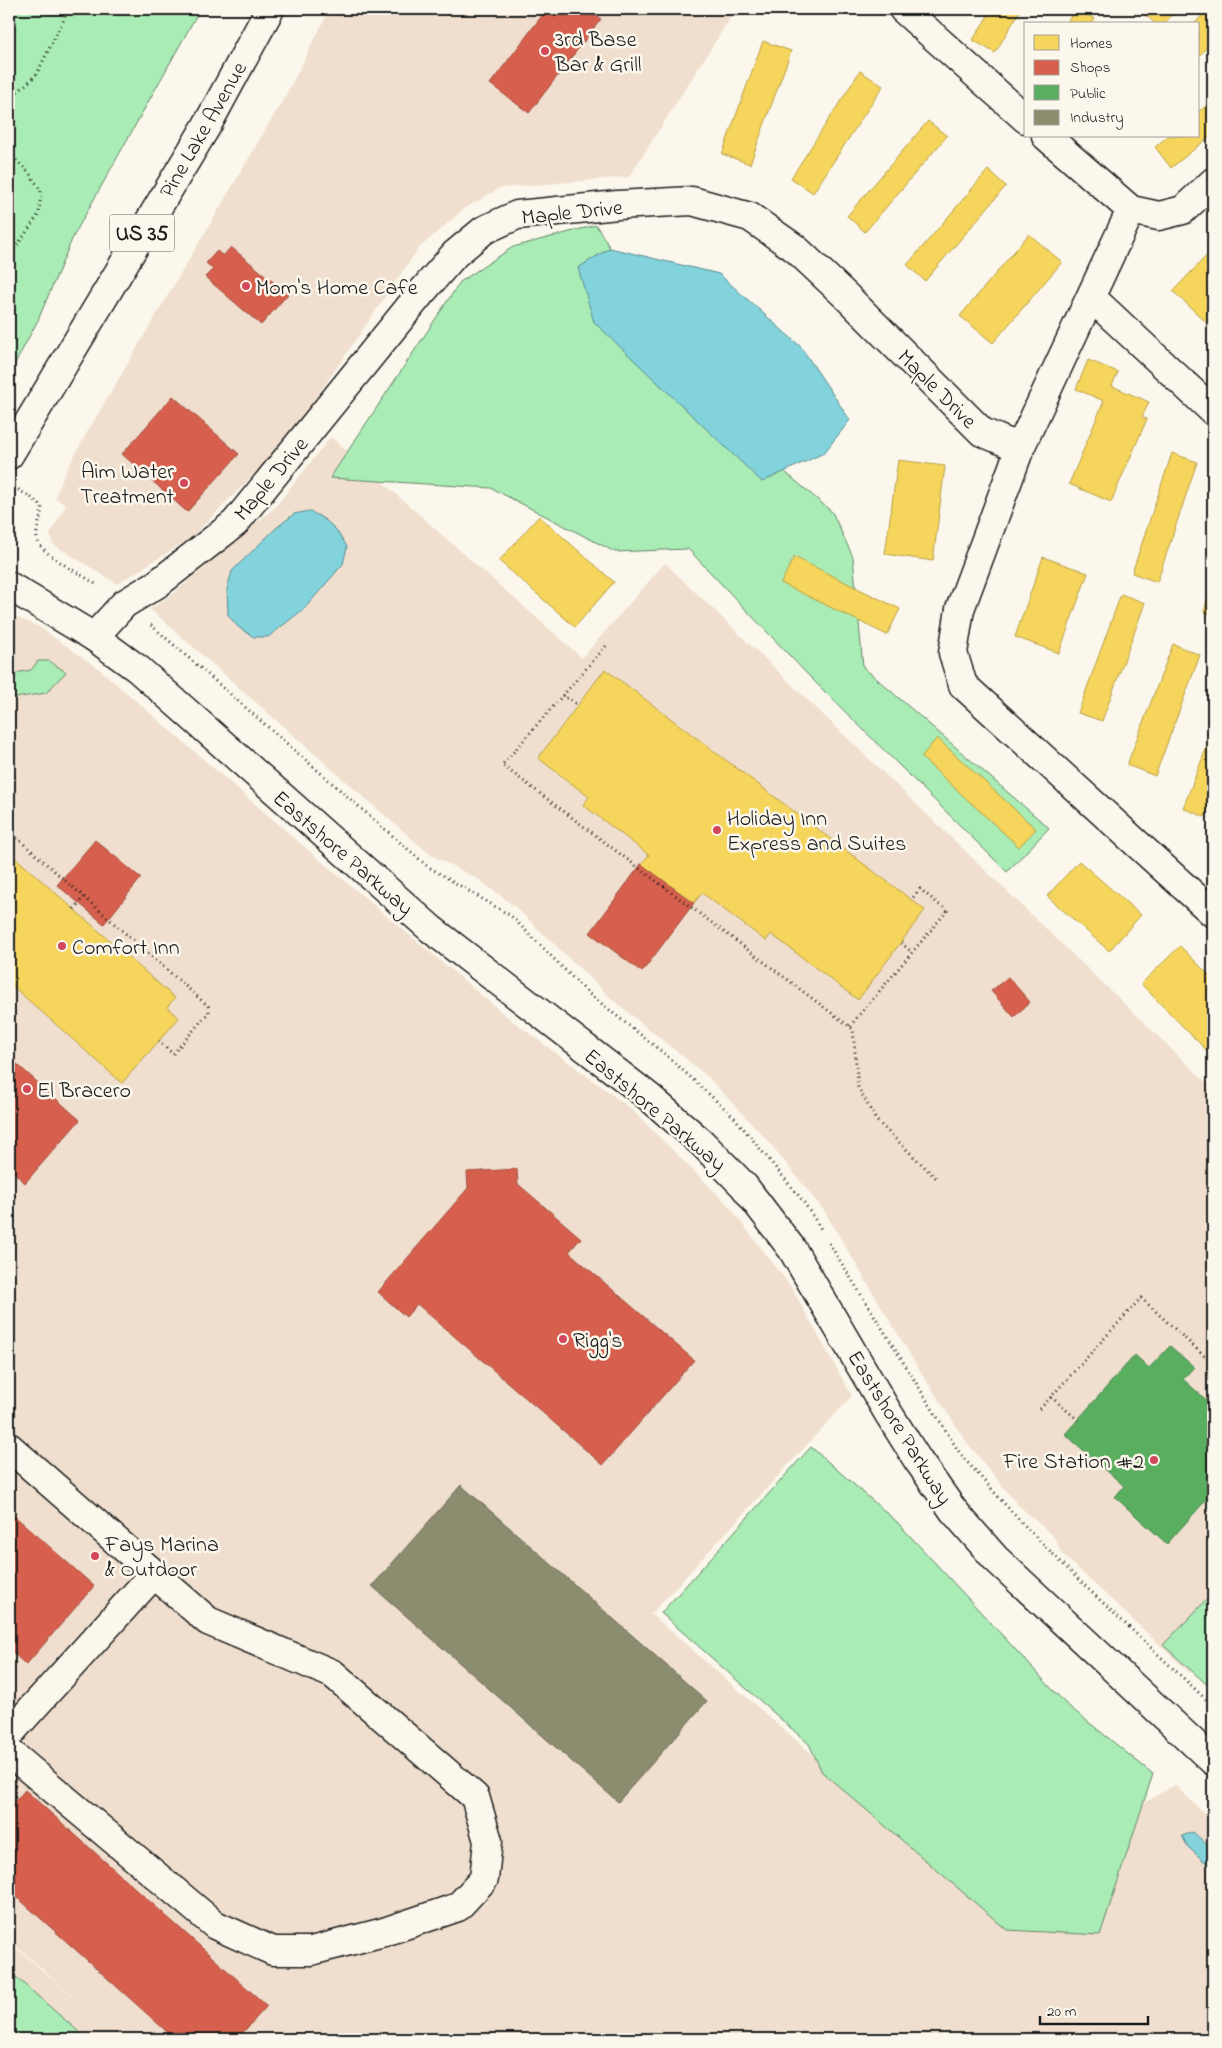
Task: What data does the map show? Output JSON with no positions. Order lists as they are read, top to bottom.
{
  "streets": {
    "street": [
      "Pine Lake Avenue",
      "Maple Drive",
      "US 35",
      "Eastshore Parkway"
    ]
  },
  "crossings": [
    ["Maple Drive", "Eastshore Parkway"]
  ],
  "places": [
    "3rd Base Bar & Grill",
    "Mom's Home Cafe",
    "Aim Water Treatment",
    "Holiday Inn Express and Suites",
    "Comfort Inn",
    "El Bracero",
    "Rigg's",
    "Fire Station #2",
    "Fays Marina & Outdoor"
  ],
  "legend": [
    "Homes",
    "Shops",
    "Public",
    "Industry"
  ],
  "scale_bar": "20 m"
}
